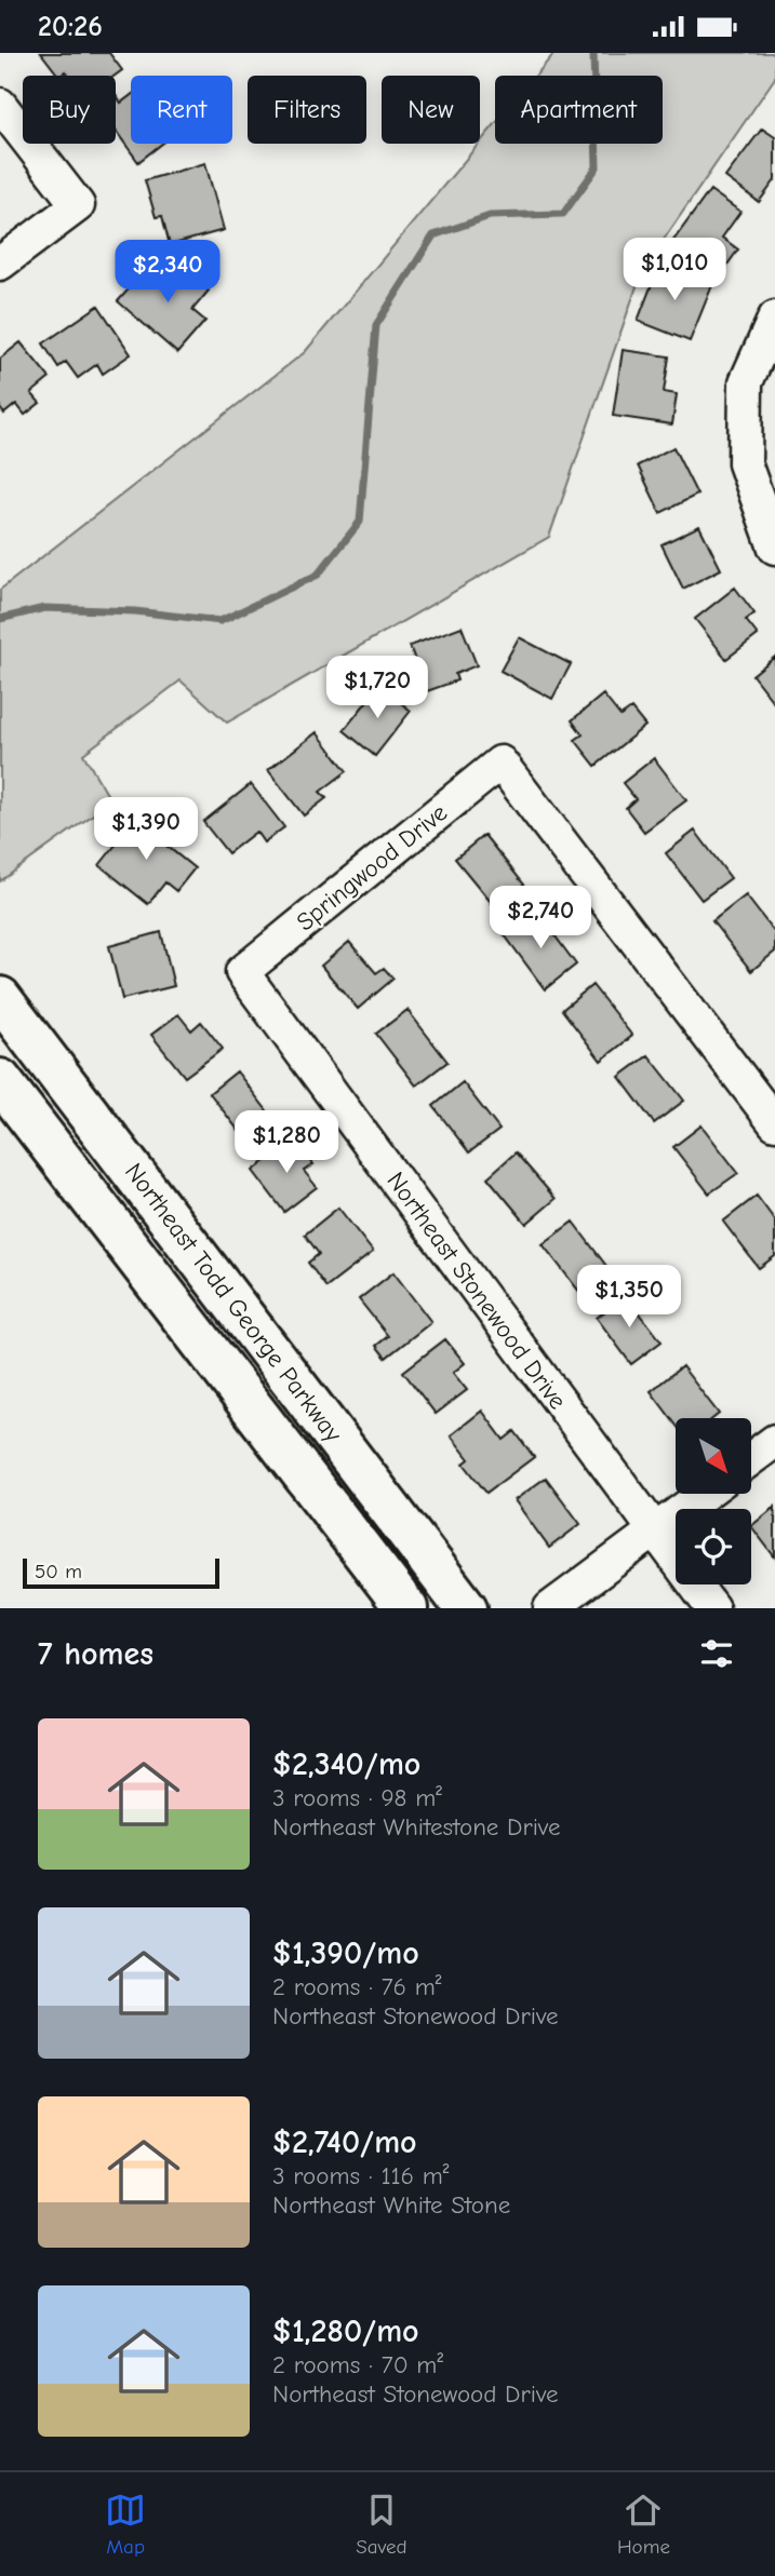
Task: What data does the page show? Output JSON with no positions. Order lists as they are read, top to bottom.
{
  "streets": {
    "main road": ["Northeast Todd George Parkway"],
    "street": ["Springwood Drive", "Northeast Stonewood Drive"]
  },
  "crossings": [
    ["Springwood Drive", "Northeast Stonewood Drive"]
  ],
  "scale_bar": "50 m",
  "north": "bottom right",
  "page": {
    "status": "20:26",
    "chip": [
      "Buy",
      "Rent",
      "Filters",
      "New",
      "Apartment"
    ],
    "price": [
      "$1,010",
      "$2,340",
      "$1,720",
      "$1,390",
      "$2,740",
      "$1,280",
      "$1,350"
    ],
    "scale": "50 m",
    "heading": "7 homes",
    "list": [
      {
        "name": "$2,340/mo",
        "note": "3 rooms · 98 m² · Northeast Whitestone Drive"
      },
      {
        "name": "$1,390/mo",
        "note": "2 rooms · 76 m² · Northeast Stonewood Drive"
      },
      {
        "name": "$2,740/mo",
        "note": "3 rooms · 116 m² · Northeast White Stone"
      },
      {
        "name": "$1,280/mo",
        "note": "2 rooms · 70 m² · Northeast Stonewood Drive"
      }
    ],
    "tabs": ["Map", "Saved", "Home"]
  }
}
